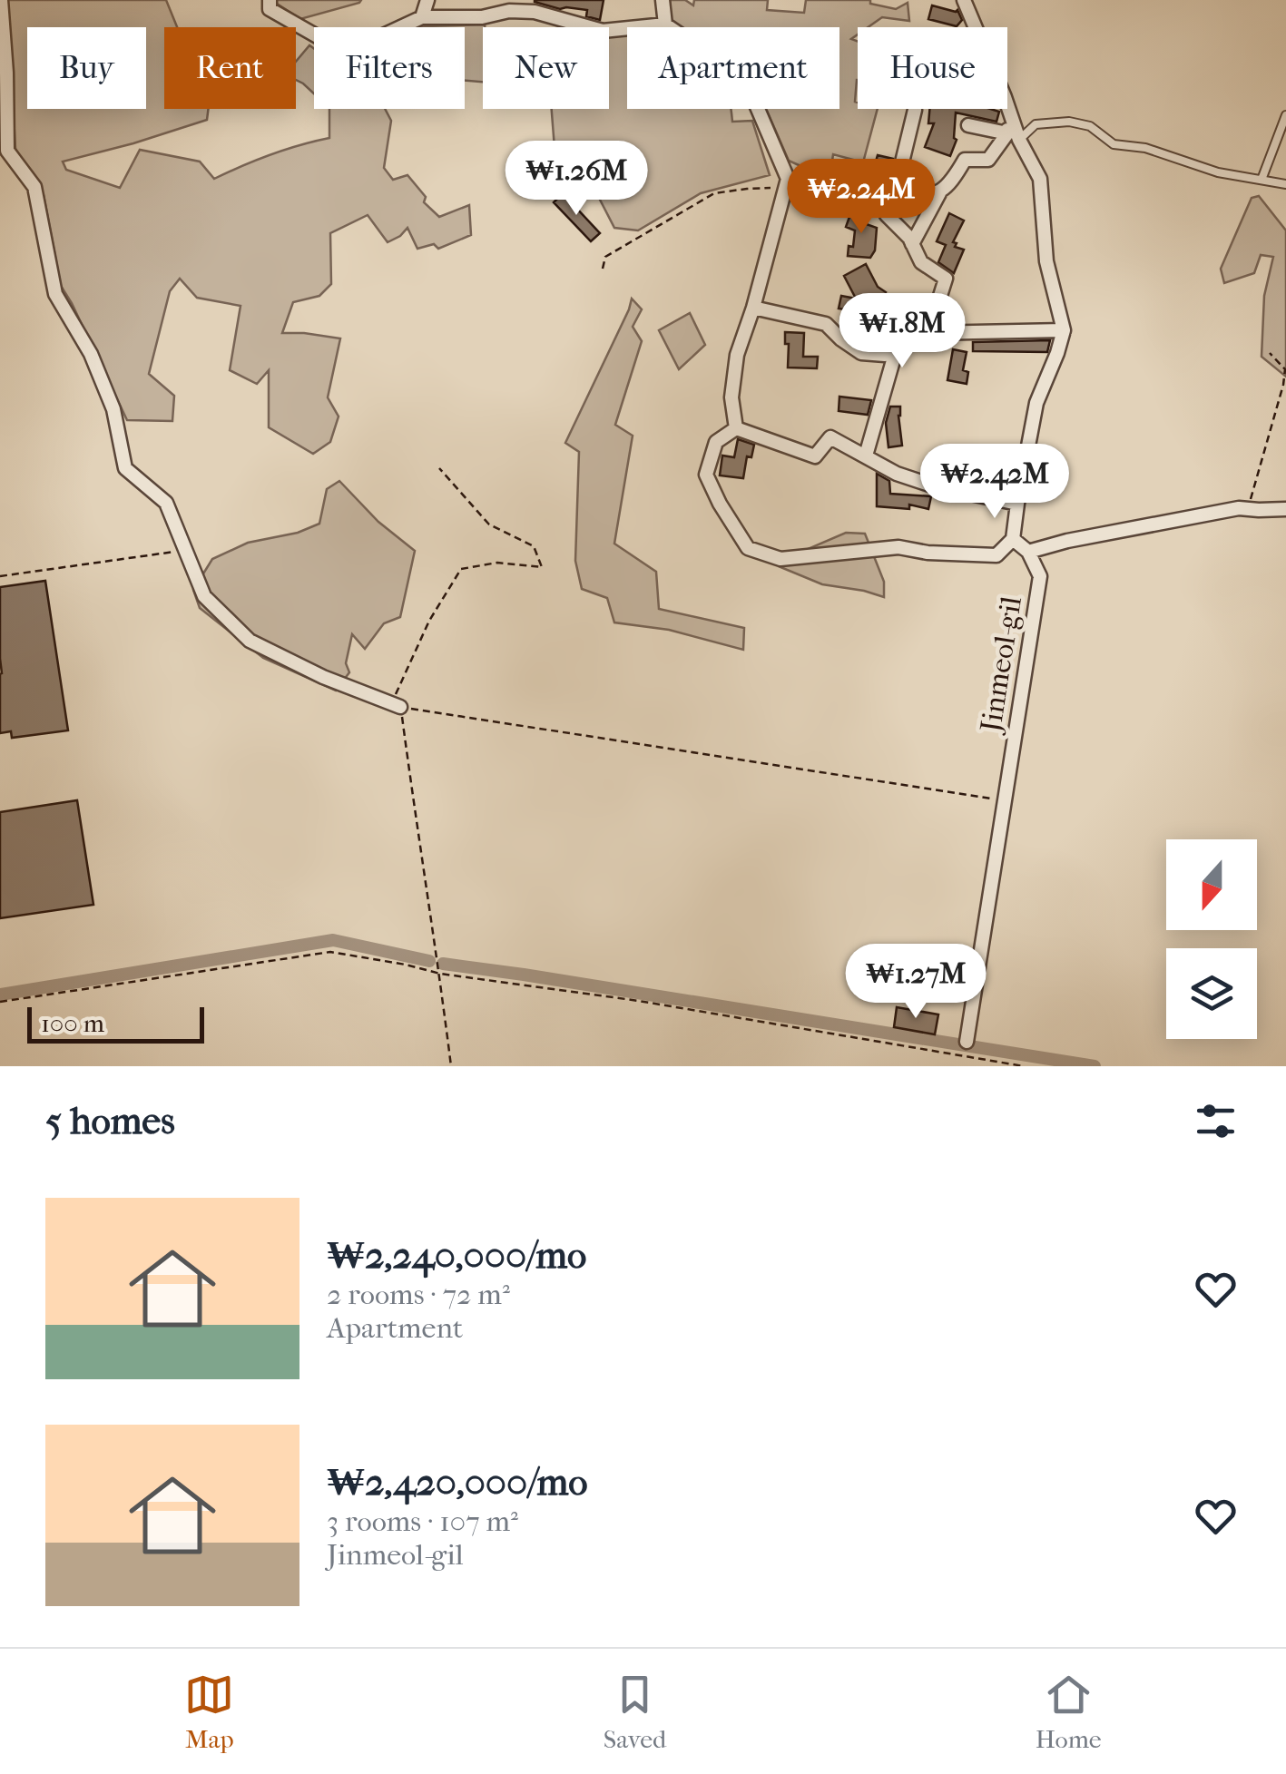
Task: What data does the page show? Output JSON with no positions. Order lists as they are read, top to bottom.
{
  "streets": {
    "street": ["Jinmeol-gil"]
  },
  "scale_bar": "100 m",
  "north": "bottom",
  "page": {
    "chip": [
      "Buy",
      "Rent",
      "Filters",
      "New",
      "Apartment",
      "House"
    ],
    "price": [
      "₩1.26M",
      "₩2.24M",
      "₩1.8M",
      "₩2.42M",
      "₩1.27M"
    ],
    "scale": "100 m",
    "heading": "5 homes",
    "list": [
      {
        "name": "₩2,240,000/mo",
        "note": "2 rooms · 72 m² · Apartment"
      },
      {
        "name": "₩2,420,000/mo",
        "note": "3 rooms · 107 m² · Jinmeol-gil"
      }
    ],
    "tabs": ["Map", "Saved", "Home"]
  }
}
